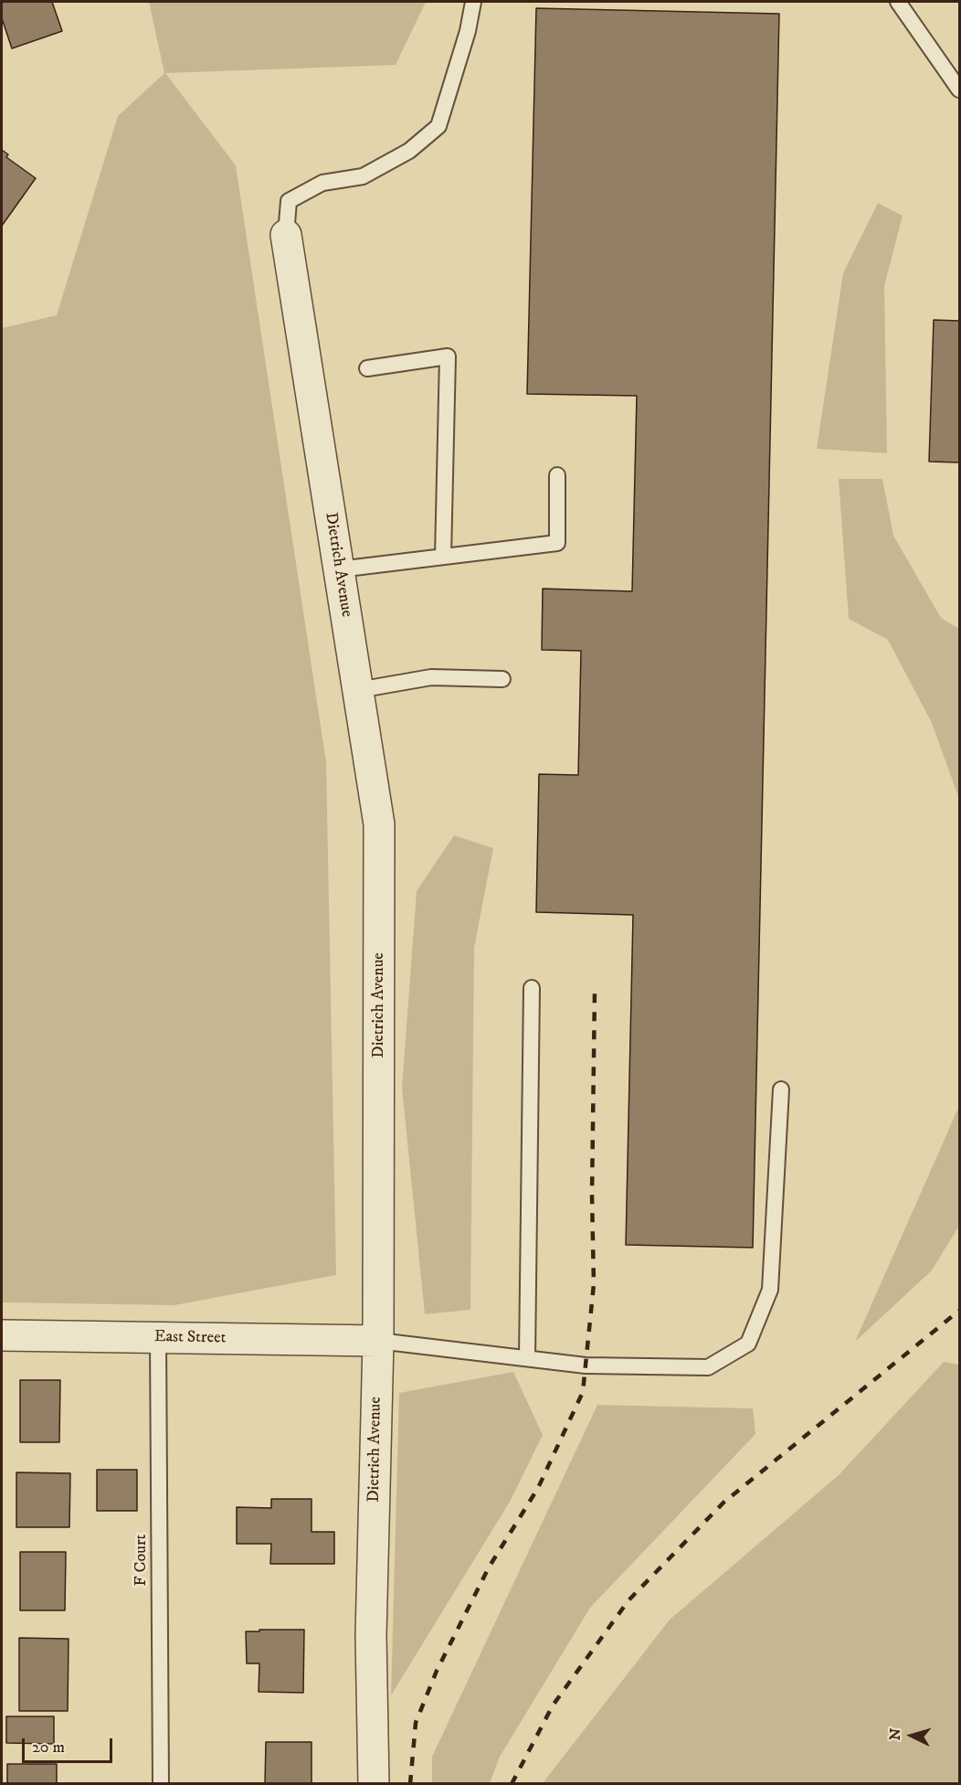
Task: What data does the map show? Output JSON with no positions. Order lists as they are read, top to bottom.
{
  "streets": {
    "street": ["Dietrich Avenue", "East Street"],
    "lane": ["F Court"]
  },
  "crossings": [
    ["Dietrich Avenue", "East Street"],
    ["East Street", "F Court"]
  ],
  "scale_bar": "20 m",
  "north": "left"
}
